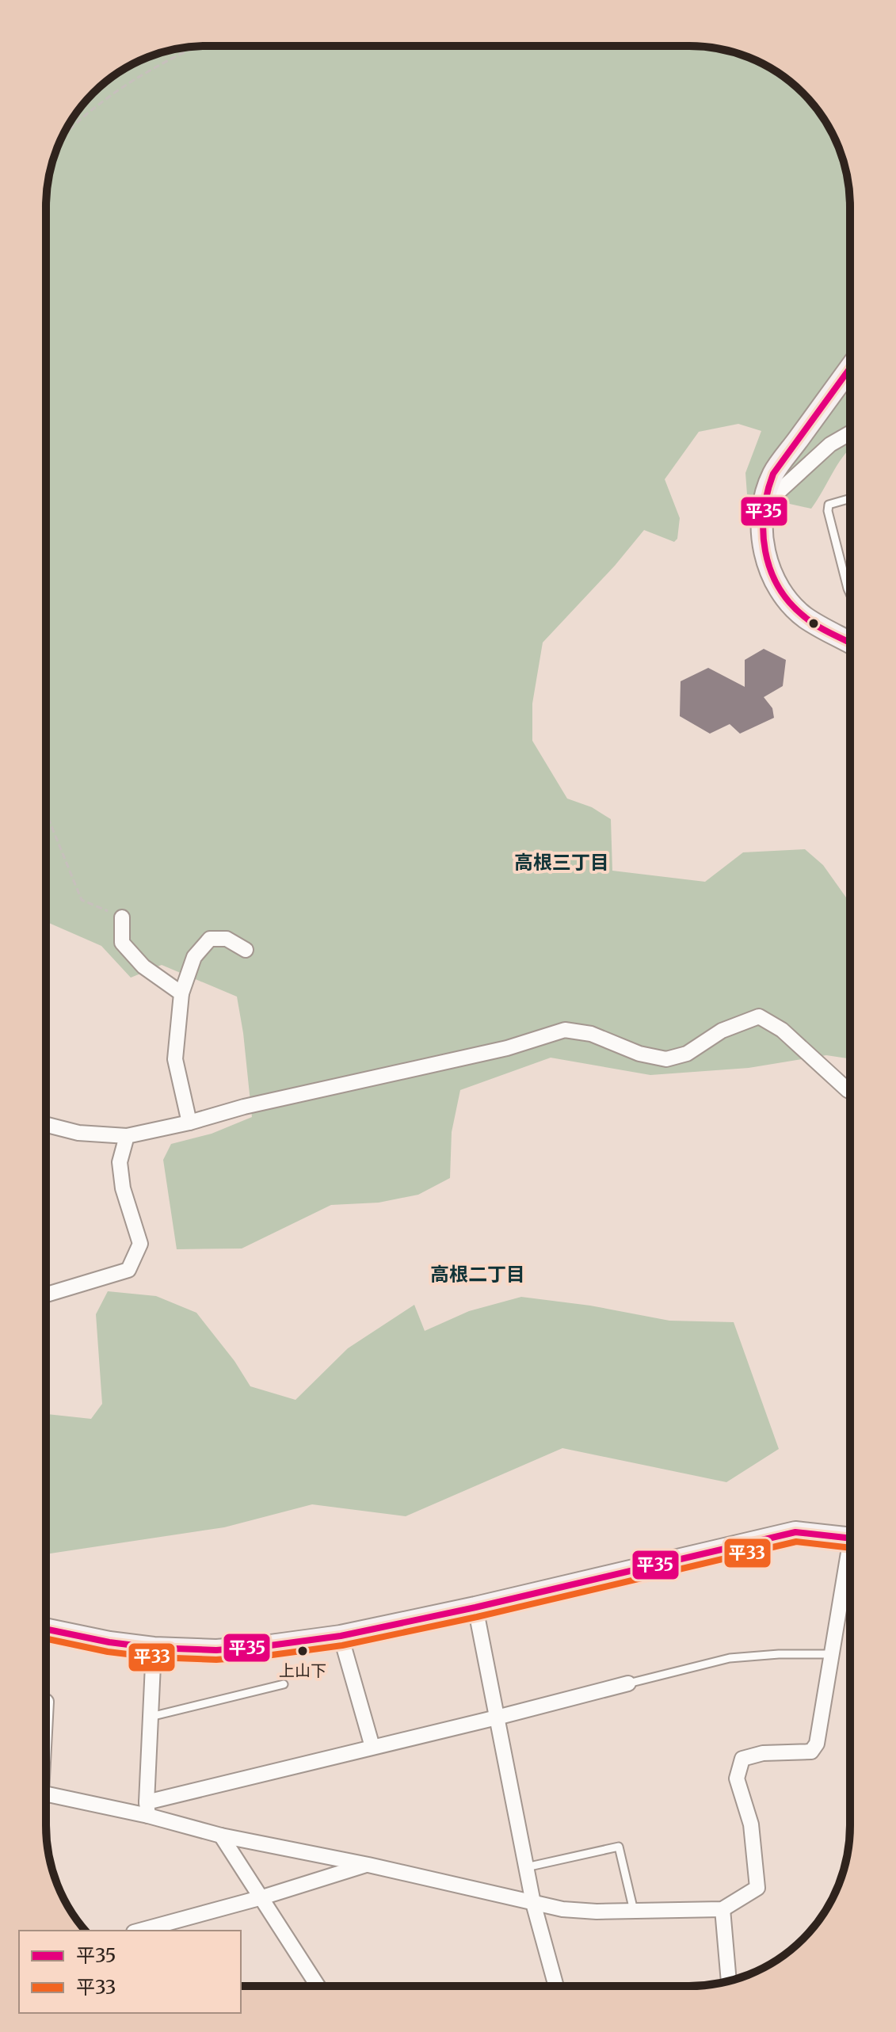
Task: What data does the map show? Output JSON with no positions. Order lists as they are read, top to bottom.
{
  "districts": ["高根三丁目", "高根二丁目"],
  "places": ["上山下"],
  "lines": ["transit line 平35", "transit line 平33"],
  "legend": ["平35", "平33"]
}
